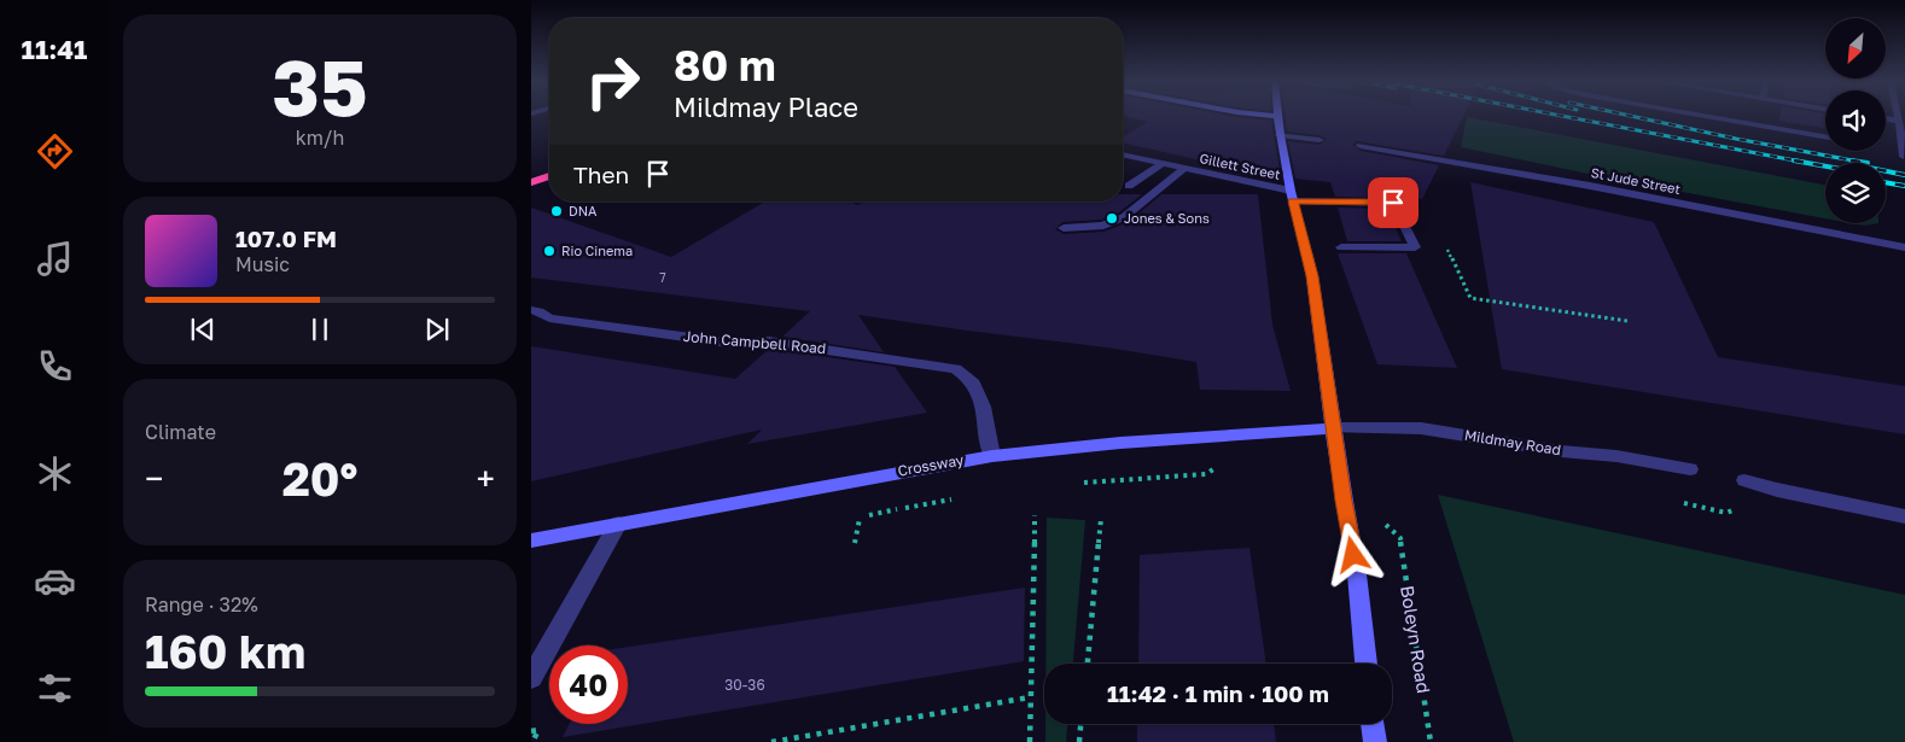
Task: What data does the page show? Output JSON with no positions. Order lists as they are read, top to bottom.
{
  "streets": {
    "street": [
      "Gillett Street",
      "St Jude Street",
      "John Campbell Road",
      "Mildmay Road",
      "Crossway"
    ],
    "path": ["Boleyn Road"]
  },
  "crossings": [
    ["John Campbell Road", "Crossway"],
    ["Mildmay Road", "Crossway"]
  ],
  "places": ["DNA", "Jones & Sons", "Rio Cinema"],
  "house_numbers": ["7", "30-36"],
  "north": "bottom left",
  "page": {
    "tabs": "11:41",
    "tile": [
      ["35", "km/h"],
      "Climate",
      ["Range · 32%", "160 km"]
    ],
    "turn": ["80 m", "Mildmay Place"],
    "then": "Then",
    "song": ["107.0 FM", "Music"],
    "heat": ["−", "20°", "+"],
    "limit": "40",
    "trip": "11:42 · 1 min · 100 m"
  }
}
